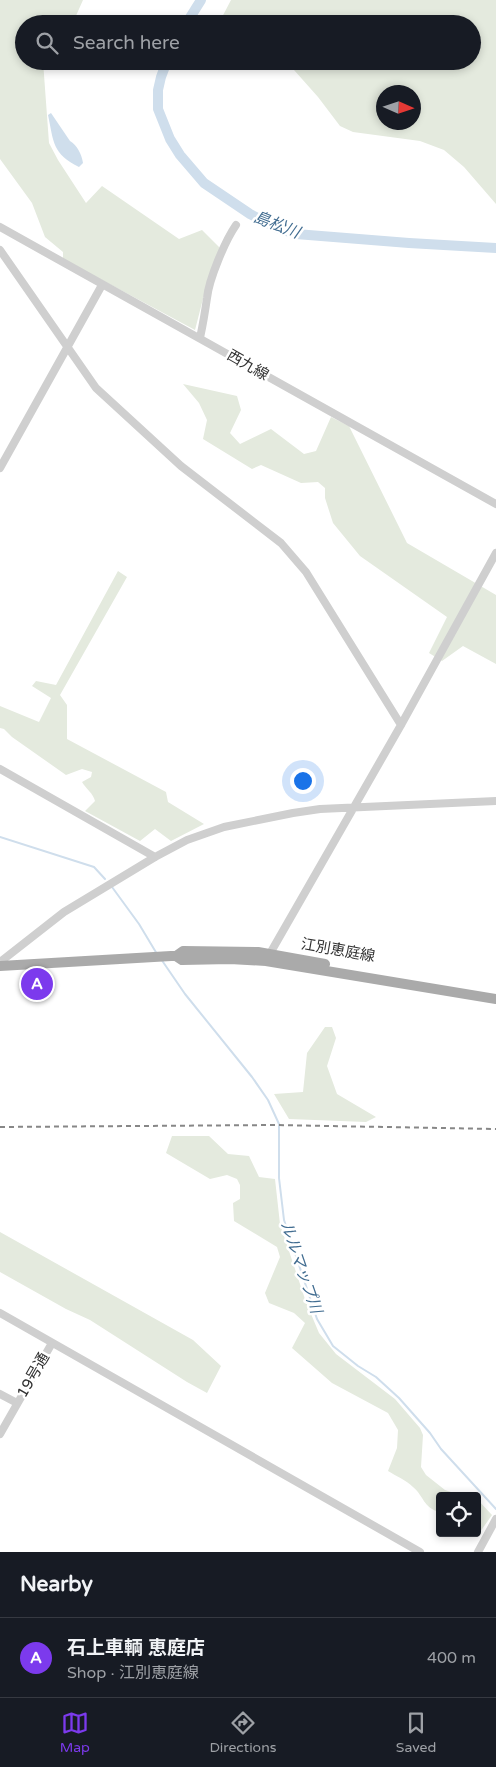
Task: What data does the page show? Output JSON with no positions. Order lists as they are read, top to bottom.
{
  "streets": {
    "main road": ["江別恵庭線"],
    "street": ["西九線", "19号通"]
  },
  "water": ["島松川", "ルルマップ川"],
  "north": "right",
  "page": {
    "search": "Search here",
    "pins": "A",
    "heading": "Nearby",
    "list": [
      {
        "mark": "A",
        "name": "石上車輌 恵庭店",
        "note": "Shop · 江別恵庭線",
        "value": "400 m"
      }
    ],
    "nav": ["Map", "Directions", "Saved"]
  }
}
